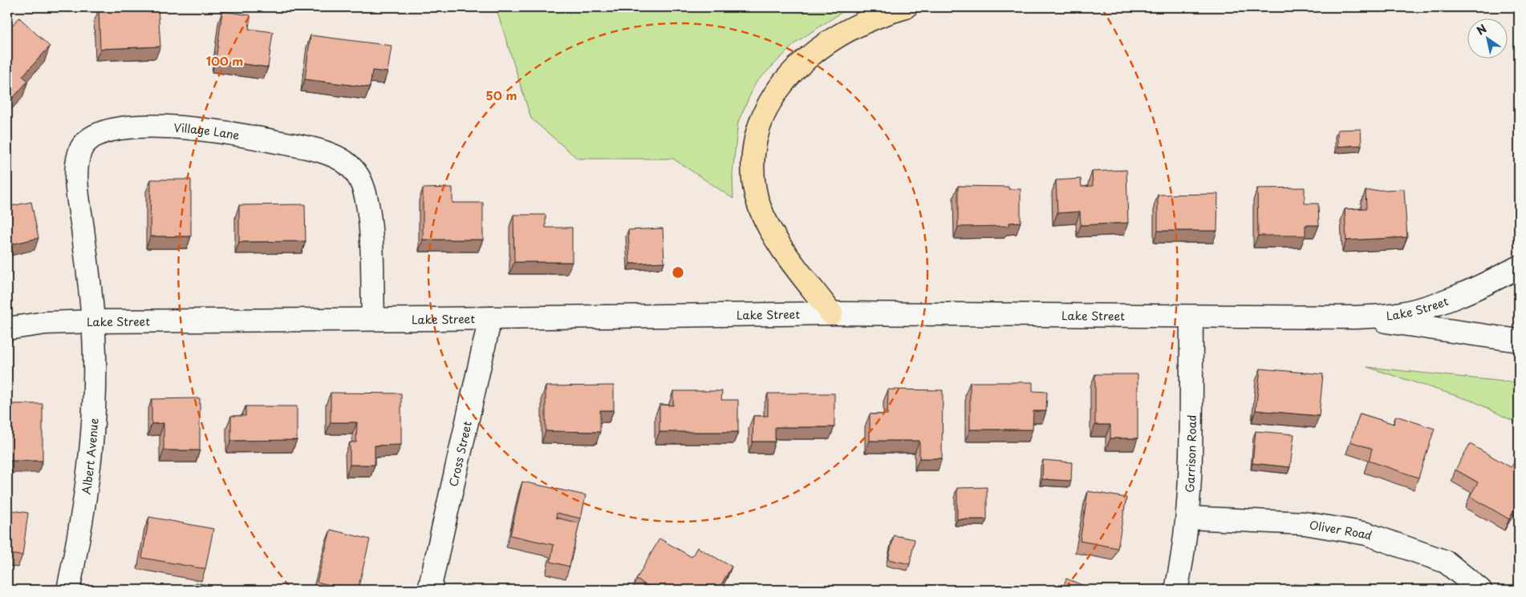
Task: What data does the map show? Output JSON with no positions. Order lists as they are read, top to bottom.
{
  "streets": {
    "street": [
      "Village Lane",
      "Lake Street",
      "Garrison Road",
      "Cross Street",
      "Albert Avenue",
      "Oliver Road"
    ]
  },
  "crossings": [
    ["Village Lane", "Lake Street"],
    ["Village Lane", "Albert Avenue"],
    ["Lake Street", "Garrison Road"],
    ["Lake Street", "Cross Street"],
    ["Lake Street", "Albert Avenue"],
    ["Garrison Road", "Oliver Road"]
  ],
  "north": "top left",
  "rings": ["100 m", "50 m"]
}
